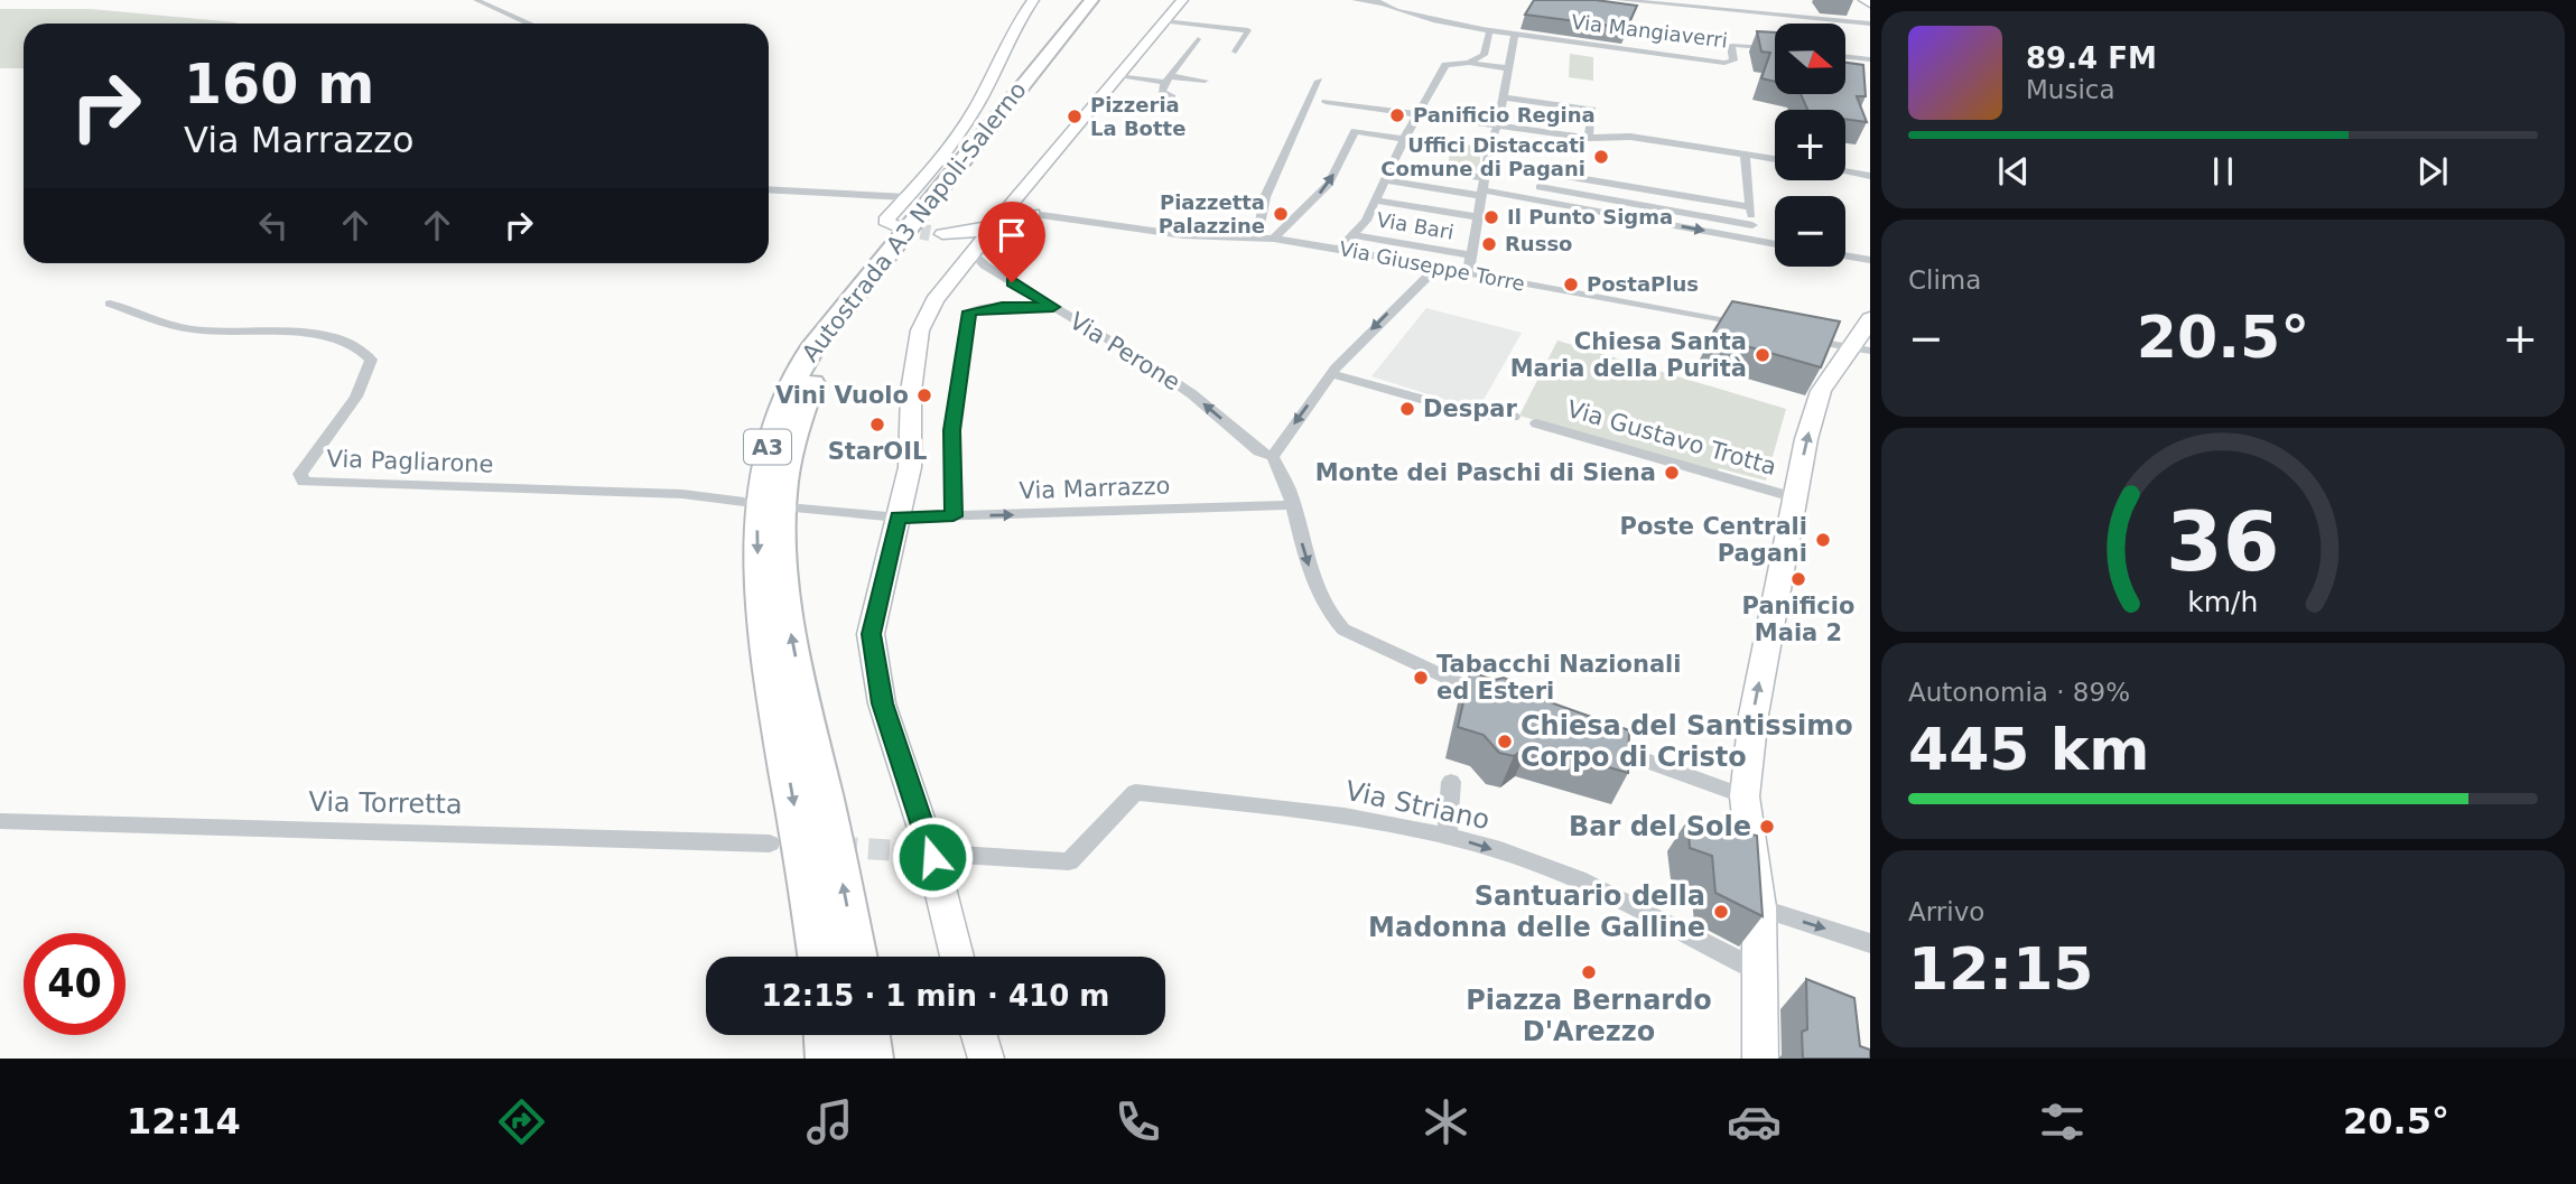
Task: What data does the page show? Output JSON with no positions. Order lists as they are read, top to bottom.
{
  "streets": {
    "highway": ["Autostrada A3 Napoli-Salerno", "A3"],
    "street": [
      "Via Mangiaverri",
      "Via Bari",
      "Via Giuseppe Torre",
      "Via Perone",
      "Via Gustavo Trotta",
      "Via Pagliarone",
      "Via Marrazzo",
      "Via Torretta",
      "Via Striano"
    ]
  },
  "one_way": ["Via Perone", "Via Marrazzo"],
  "places": [
    "Panificio Regina",
    "Pizzeria La Botte",
    "Uffici Distaccati Comune di Pagani",
    "Piazzetta Palazzine",
    "Il Punto Sigma",
    "Russo",
    "PostaPlus",
    "Chiesa Santa Maria della Purità",
    "Vini Vuolo",
    "Despar",
    "StarOIL",
    "Monte dei Paschi di Siena",
    "Poste Centrali Pagani",
    "Panificio Maia 2",
    "Tabacchi Nazionali ed Esteri",
    "Chiesa del Santissimo Corpo di Cristo",
    "Bar del Sole",
    "Santuario della Madonna delle Galline",
    "Piazza Bernardo D'Arezzo"
  ],
  "north": "right",
  "page": {
    "map_buttons": ["+", "−"],
    "turn": ["160 m", "Via Marrazzo"],
    "song": ["89.4 FM", "Musica"],
    "tile": [
      "Clima",
      ["Autonomia · 89%", "445 km"],
      ["Arrivo", "12:15"]
    ],
    "heat": ["−", "20.5°", "+"],
    "limit": "40",
    "trip": "12:15 · 1 min · 410 m",
    "tabs": ["12:14", "20.5°"],
    "gauge": ["36", "km/h"]
  }
}
